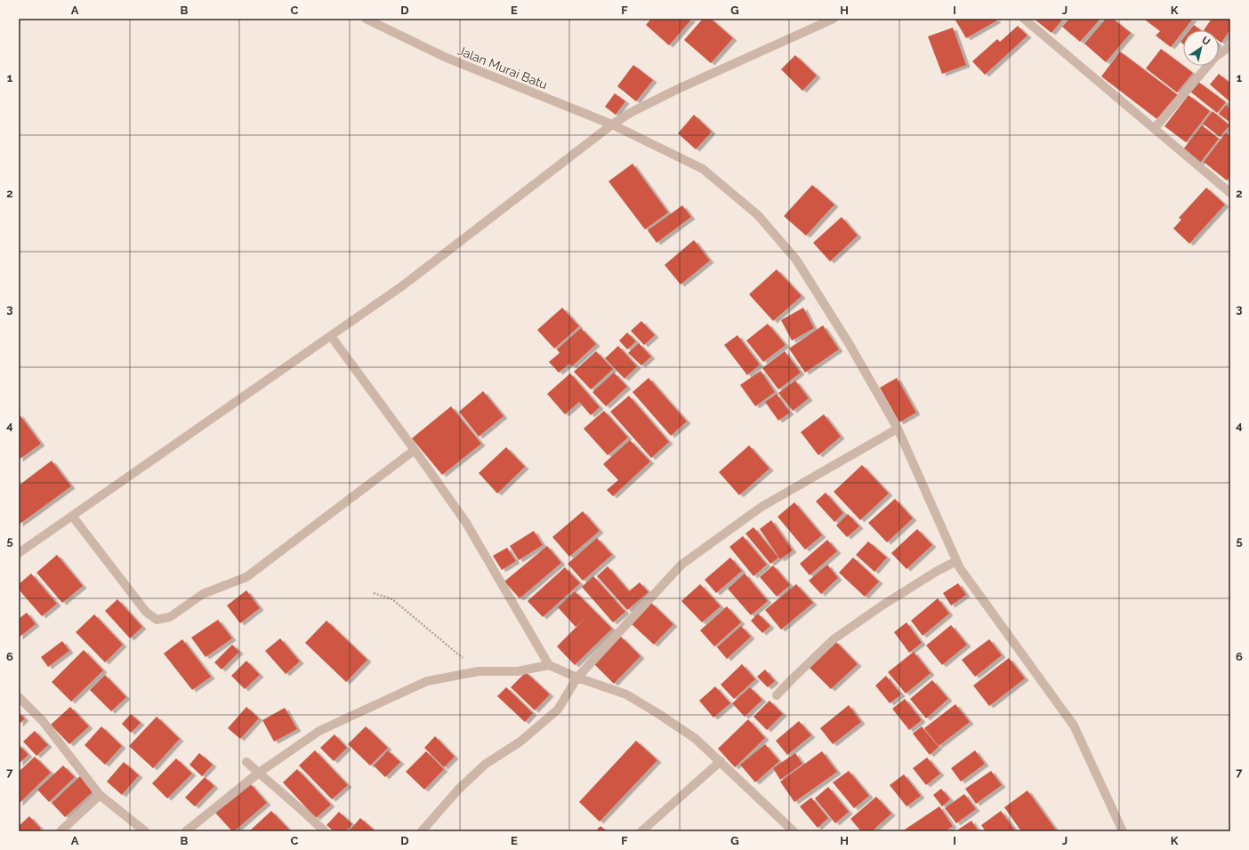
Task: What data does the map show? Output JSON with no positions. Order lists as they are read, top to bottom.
{
  "streets": {
    "street": ["Jalan Murai Batu"]
  },
  "north": "top right",
  "grid": {
    "columns": [
      "A",
      "B",
      "C",
      "D",
      "E",
      "F",
      "G",
      "H",
      "I",
      "J",
      "K"
    ],
    "rows": [
      "1",
      "2",
      "3",
      "4",
      "5",
      "6",
      "7"
    ]
  }
}
